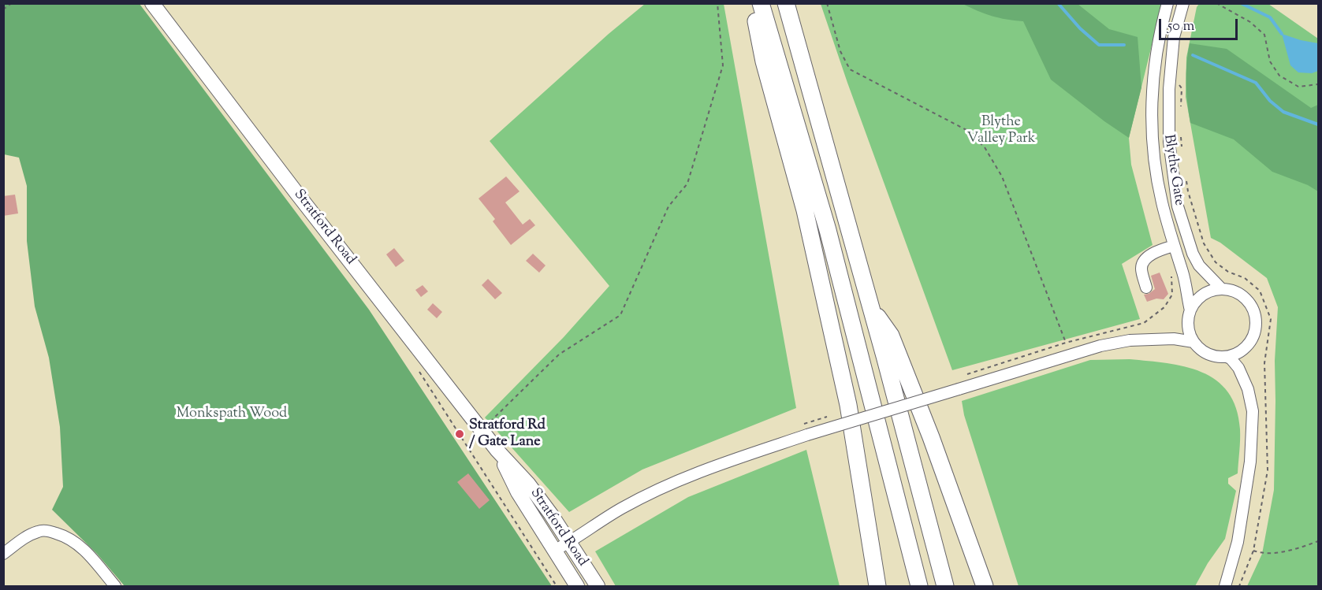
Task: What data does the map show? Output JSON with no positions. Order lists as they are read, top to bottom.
{
  "streets": {
    "main road": ["Stratford Road"],
    "street": ["Blythe Gate"]
  },
  "parks": ["Blythe Valley Park", "Monkspath Wood"],
  "places": ["Stratford Rd / Gate Lane"],
  "scale_bar": "50 m"
}
